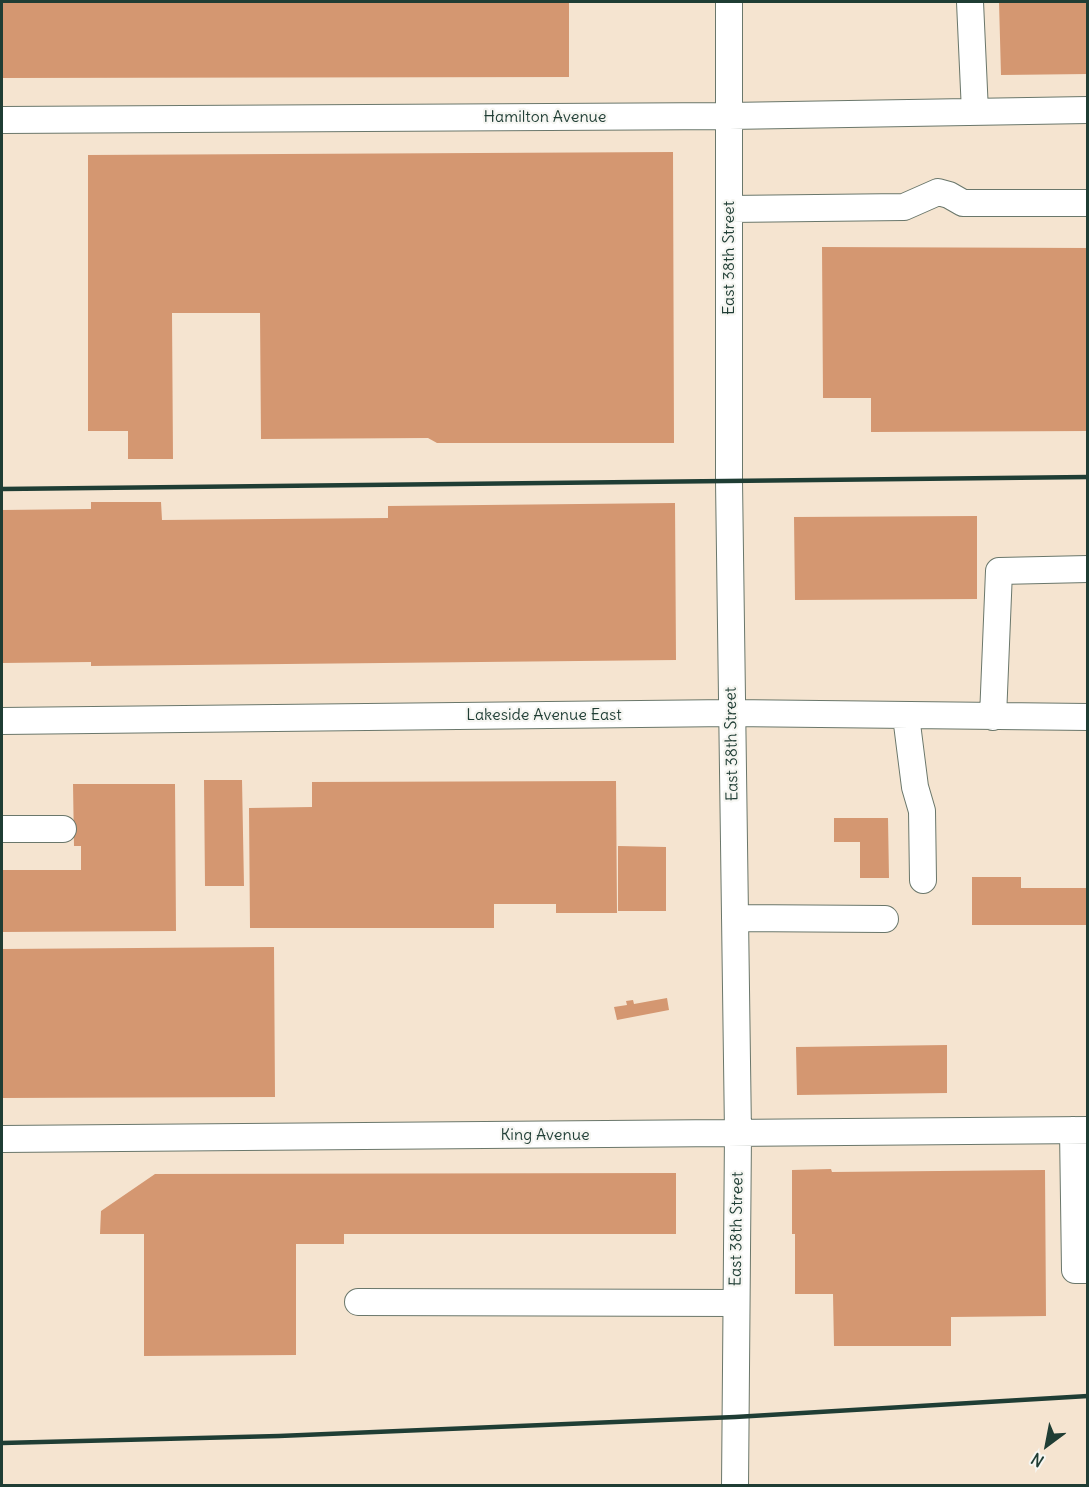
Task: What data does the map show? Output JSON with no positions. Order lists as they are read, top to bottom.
{
  "streets": {
    "street": [
      "Hamilton Avenue",
      "East 38th Street",
      "Lakeside Avenue East",
      "King Avenue"
    ]
  },
  "crossings": [
    ["Hamilton Avenue", "East 38th Street"],
    ["East 38th Street", "Lakeside Avenue East"],
    ["East 38th Street", "King Avenue"]
  ],
  "north": "bottom left"
}
